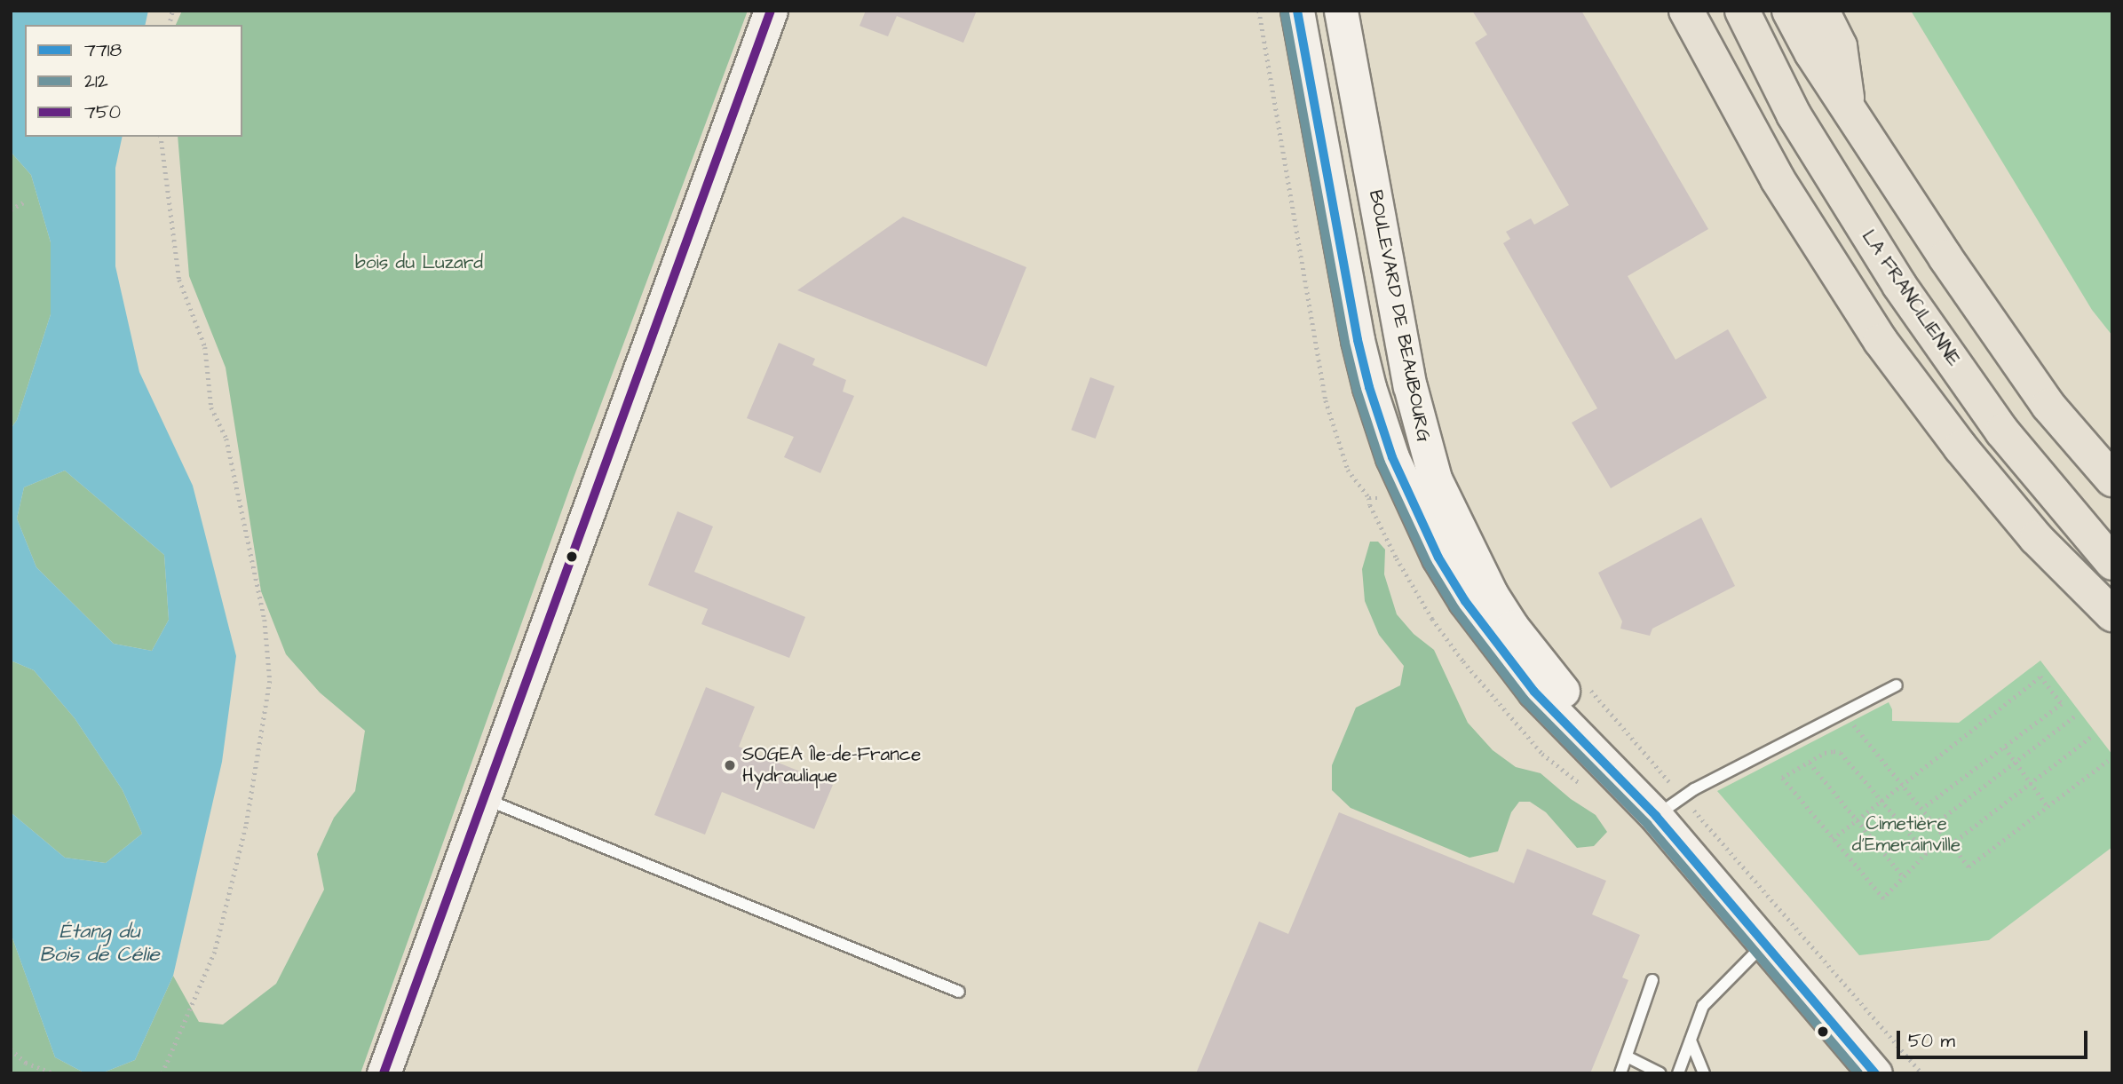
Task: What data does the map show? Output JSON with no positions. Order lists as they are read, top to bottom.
{
  "streets": {
    "highway": ["LA FRANCILIENNE"],
    "main road": ["BOULEVARD DE BEAUBOURG"]
  },
  "water": ["Étang du Bois de Célie"],
  "parks": ["bois du Luzard", "Cimetière d'Emerainville"],
  "places": ["SOGEA Île-de-France Hydraulique"],
  "lines": ["transit line 7718", "transit line 750", "transit line 212"],
  "legend": ["7718", "212", "750"],
  "scale_bar": "50 m"
}
